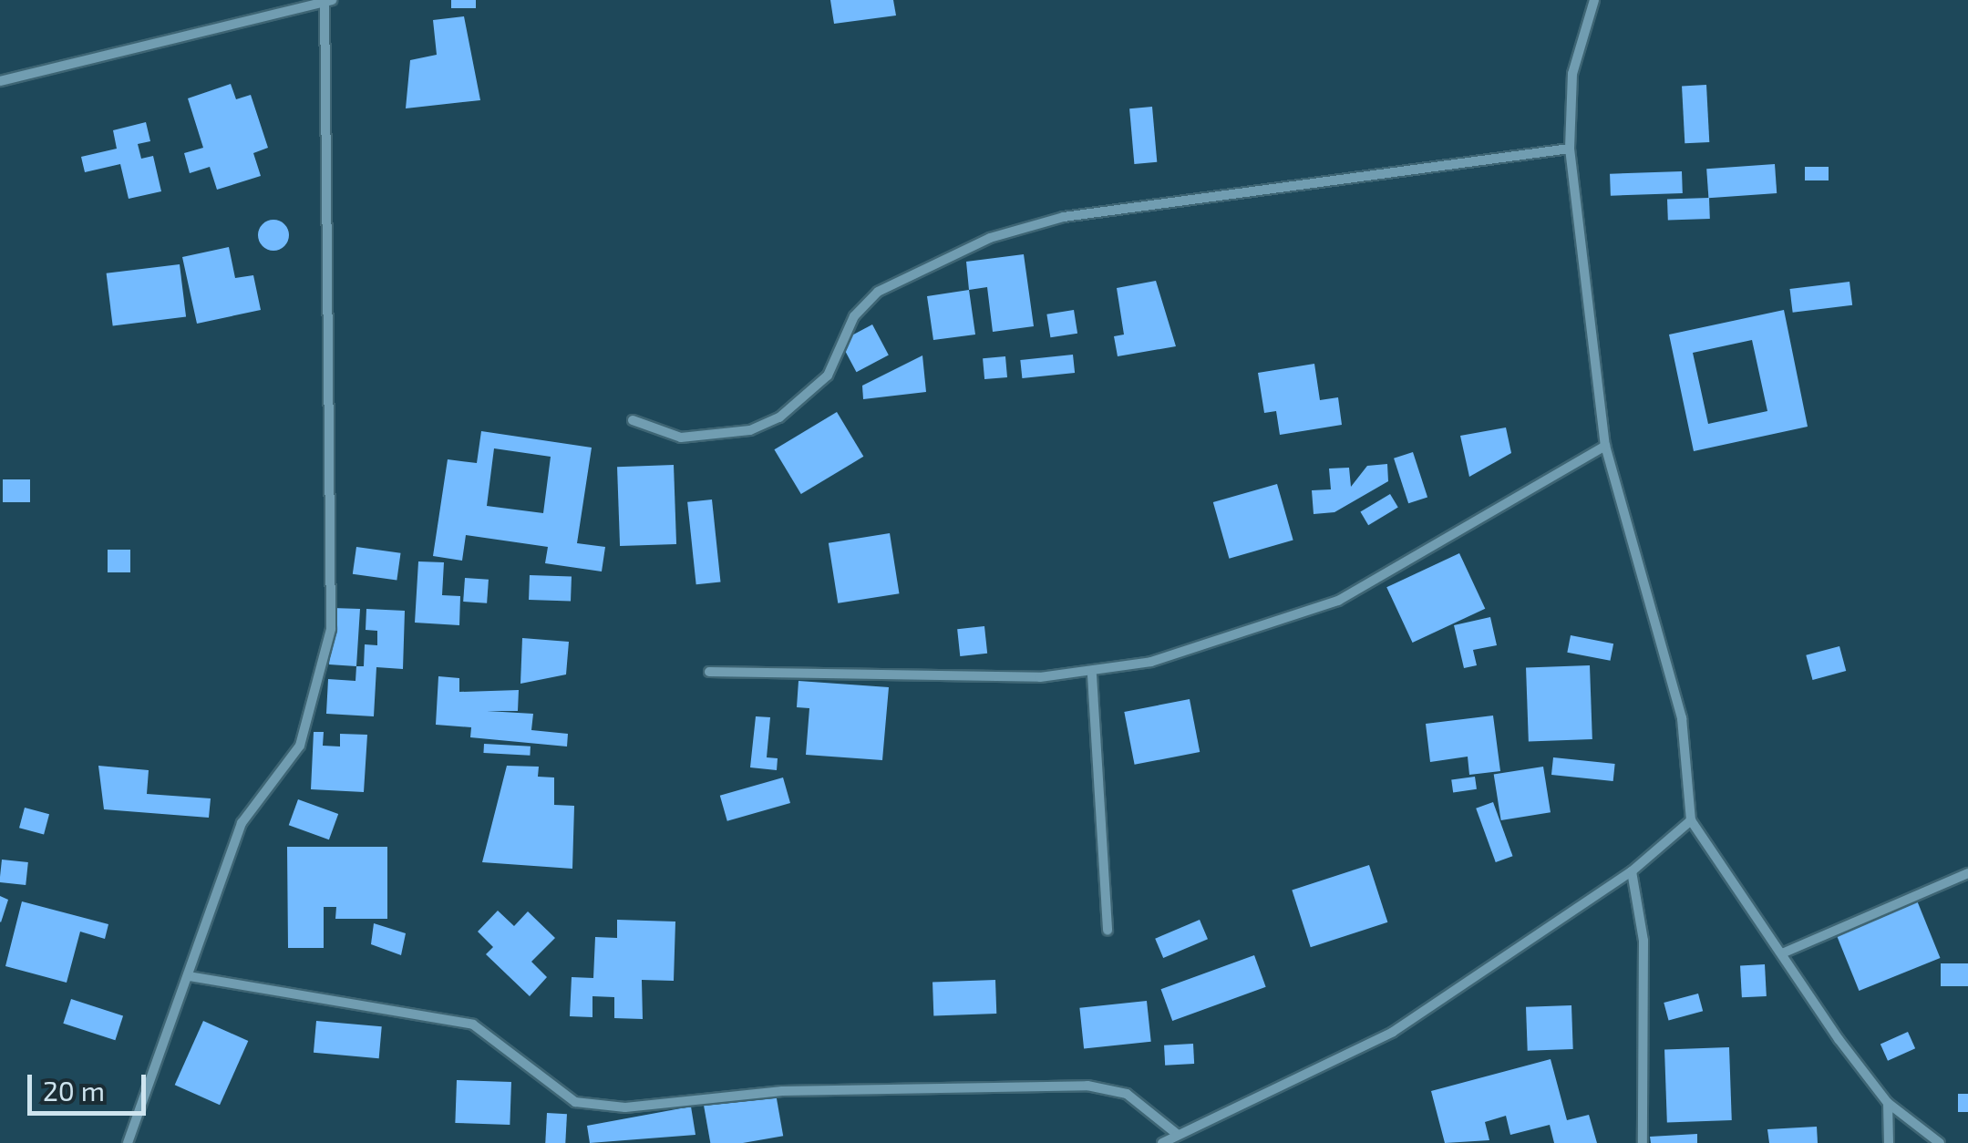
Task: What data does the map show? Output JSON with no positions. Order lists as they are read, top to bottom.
{
  "scale_bar": "20 m"
}
